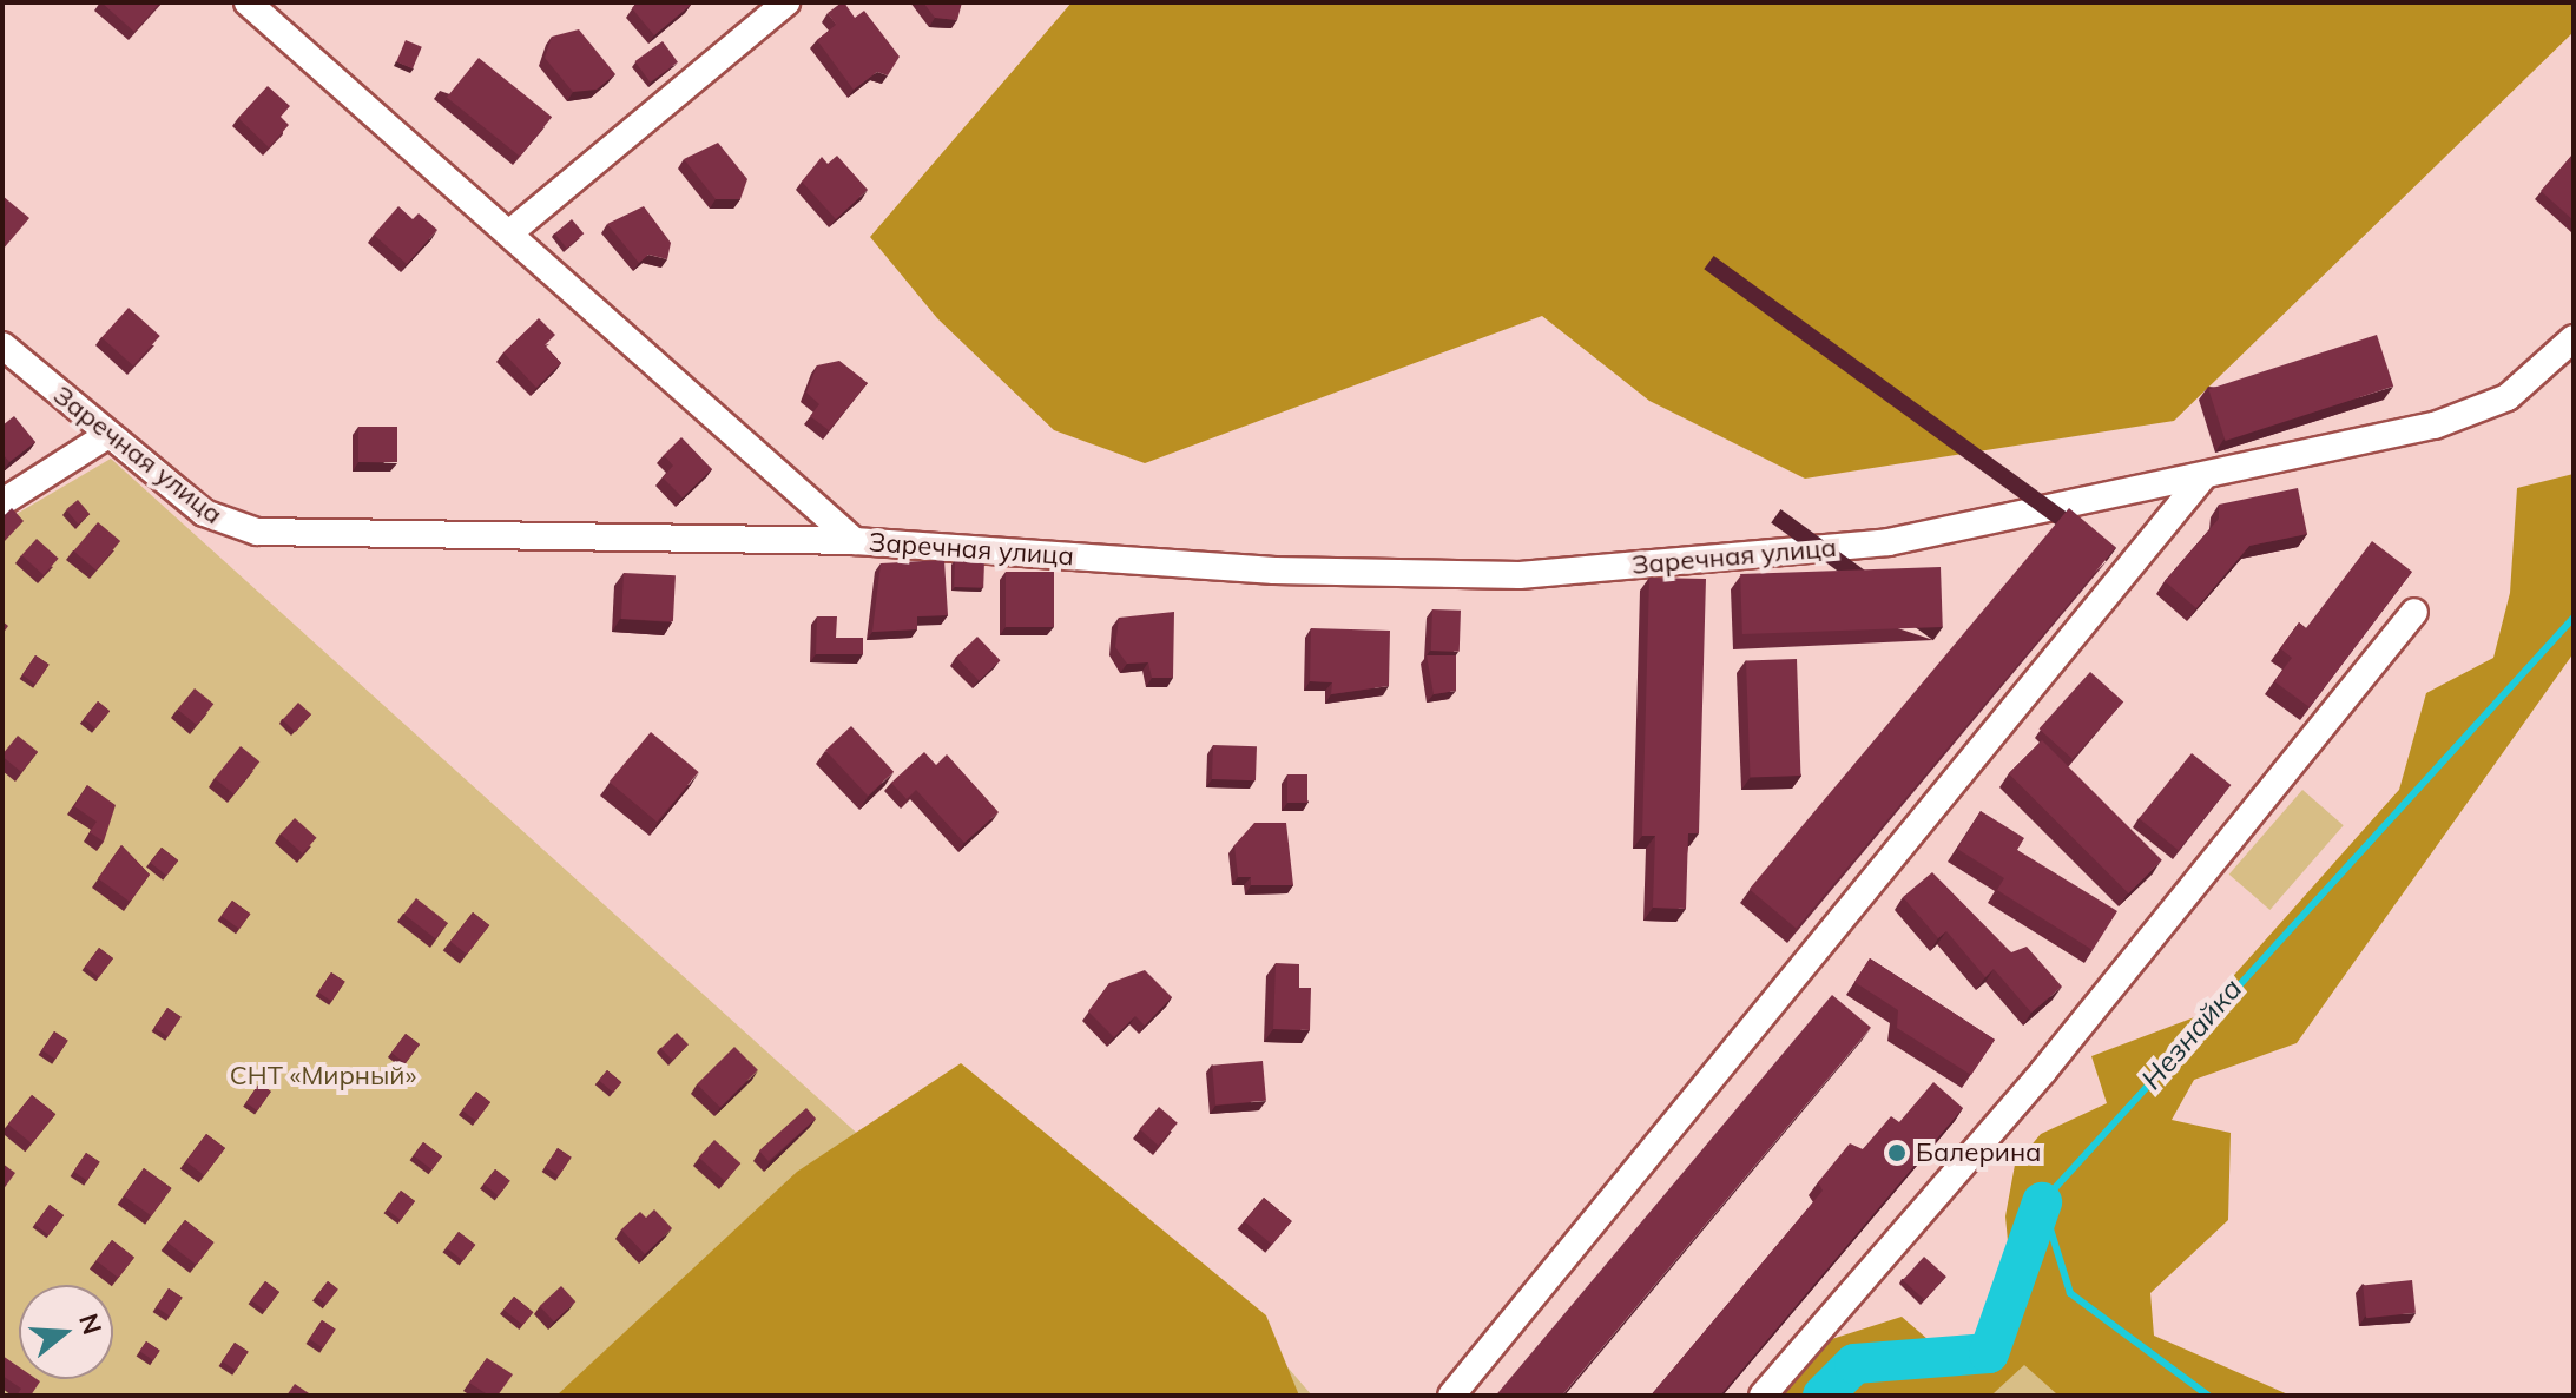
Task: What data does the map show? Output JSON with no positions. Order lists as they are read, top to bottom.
{
  "streets": {
    "street": ["Заречная улица"]
  },
  "water": ["Незнайка"],
  "parks": ["СНТ «Мирный»"],
  "places": ["Балерина"],
  "north": "right"
}
